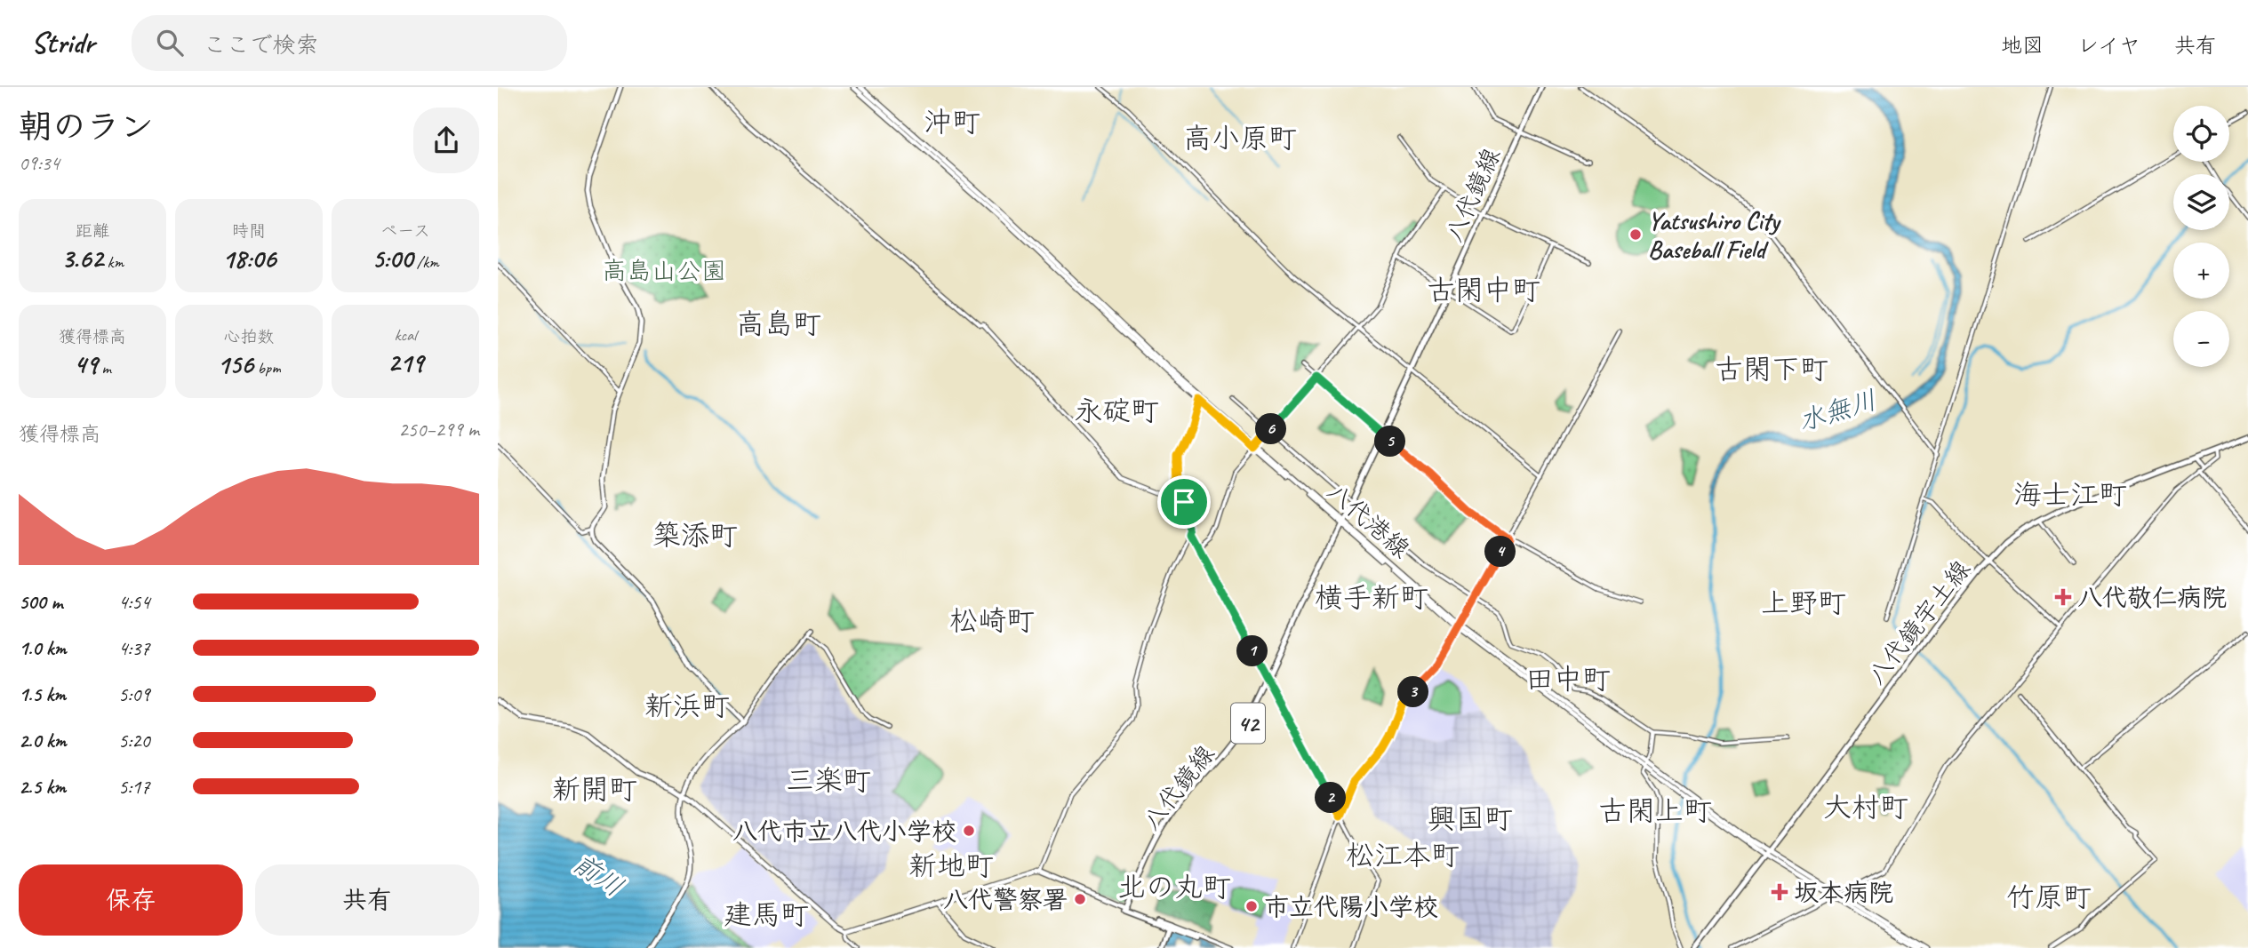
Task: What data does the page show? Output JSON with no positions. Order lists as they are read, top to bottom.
{
  "streets": {
    "main road": [
      "八代鏡線",
      "八代港線",
      "八代鏡宇土線",
      "42"
    ]
  },
  "crossings": [
    ["八代鏡線", "八代港線"],
    ["八代港線", "八代鏡宇土線"]
  ],
  "districts": [
    "沖町",
    "高小原町",
    "古閑中町",
    "高島町",
    "古閑下町",
    "永碇町",
    "海士江町",
    "築添町",
    "横手新町",
    "上野町",
    "松崎町",
    "田中町",
    "新浜町",
    "三楽町",
    "新開町",
    "大村町",
    "古閑上町",
    "興国町",
    "松江本町",
    "新地町",
    "北の丸町",
    "竹原町",
    "建馬町"
  ],
  "water": ["水無川", "前川"],
  "parks": ["高島山公園"],
  "places": {
    "other": [
      "Yatsushiro City Baseball Field",
      "八代市立八代小学校",
      "八代警察署",
      "市立代陽小学校"
    ],
    "health": ["八代敬仁病院", "坂本病院"]
  },
  "page": {
    "header": "Stridr",
    "search": "ここで検索",
    "nav": ["地図", "レイヤ", "共有"],
    "heading": ["朝のラン", "09:34"],
    "map_buttons": ["+", "−"],
    "stats": [
      ["距離", "3.62 km"],
      ["時間", "18:06"],
      ["ペース", "5:00 /km"],
      ["獲得標高", "49 m"],
      ["心拍数", "156 bpm"],
      ["kcal", "219"]
    ],
    "chart": ["獲得標高", "250–299 m"],
    "pins": [
      "6",
      "5",
      "4",
      "1",
      "3",
      "2"
    ],
    "list": [
      {
        "name": "500 m",
        "note": "4:54"
      },
      {
        "name": "1.0 km",
        "note": "4:37"
      },
      {
        "name": "1.5 km",
        "note": "5:09"
      },
      {
        "name": "2.0 km",
        "note": "5:20"
      },
      {
        "name": "2.5 km",
        "note": "5:17"
      }
    ],
    "buttons": ["保存", "共有"]
  }
}
